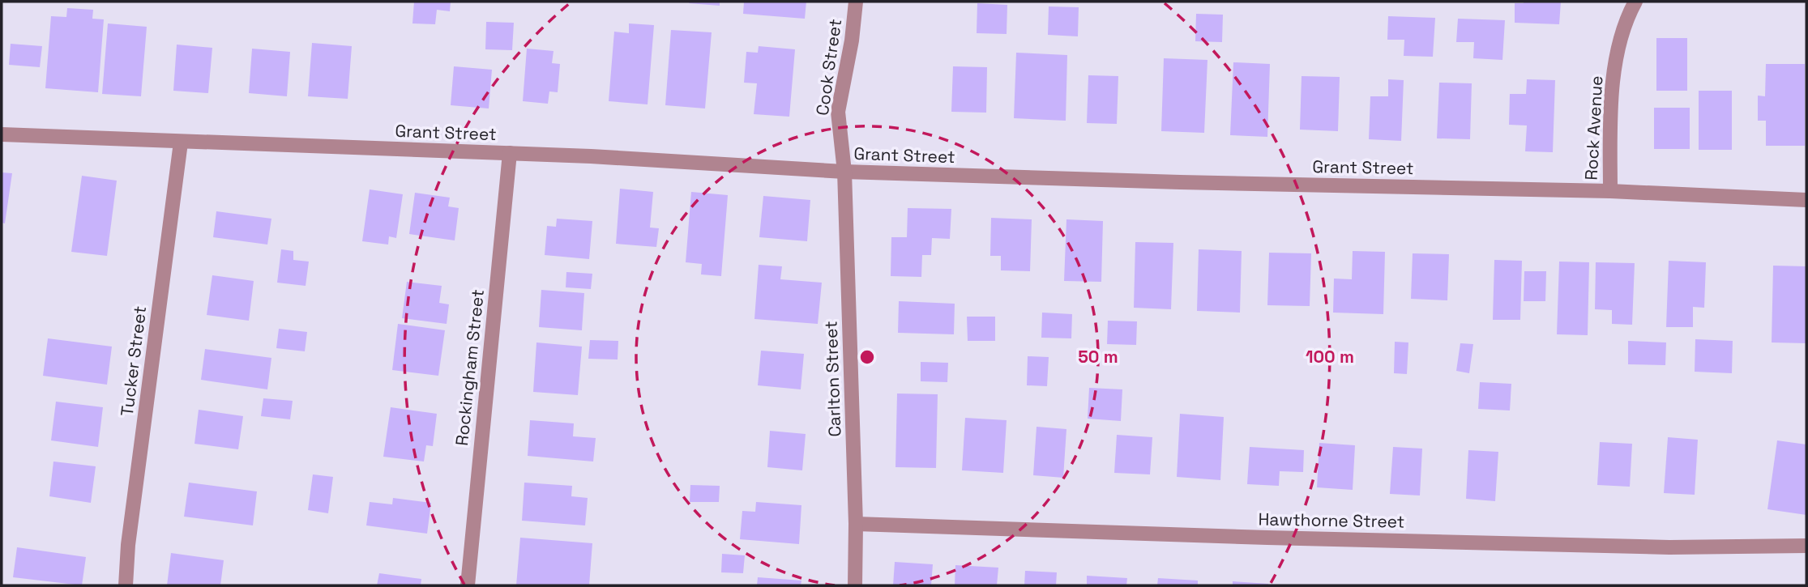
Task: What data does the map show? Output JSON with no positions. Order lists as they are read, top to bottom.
{
  "streets": {
    "street": [
      "Cook Street",
      "Rock Avenue",
      "Grant Street",
      "Tucker Street",
      "Rockingham Street",
      "Carlton Street",
      "Hawthorne Street"
    ]
  },
  "crossings": [
    ["Cook Street", "Grant Street"],
    ["Cook Street", "Carlton Street"],
    ["Rock Avenue", "Grant Street"],
    ["Grant Street", "Tucker Street"],
    ["Grant Street", "Rockingham Street"],
    ["Grant Street", "Carlton Street"],
    ["Carlton Street", "Hawthorne Street"]
  ],
  "rings": ["50 m", "100 m"]
}
